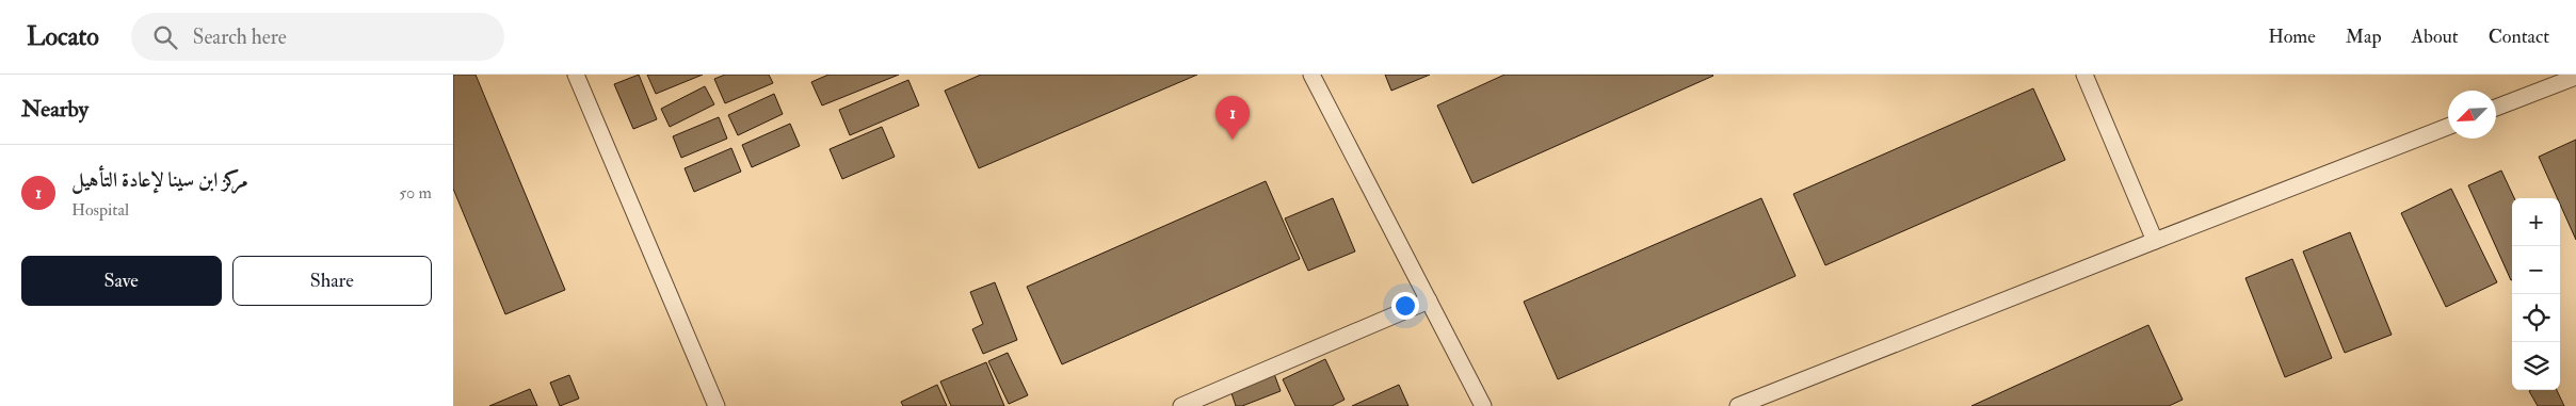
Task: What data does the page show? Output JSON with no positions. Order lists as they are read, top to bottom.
{
  "north": "bottom left",
  "page": {
    "header": "Locato",
    "search": "Search here",
    "nav": [
      "Home",
      "Map",
      "About",
      "Contact"
    ],
    "heading": "Nearby",
    "pins": "1",
    "list": [
      {
        "mark": "1",
        "name": "مركز ابن سينا لإعادة التأهيل",
        "note": "Hospital",
        "value": "50 m"
      }
    ],
    "map_buttons": ["+", "−"],
    "buttons": ["Save", "Share"]
  }
}
